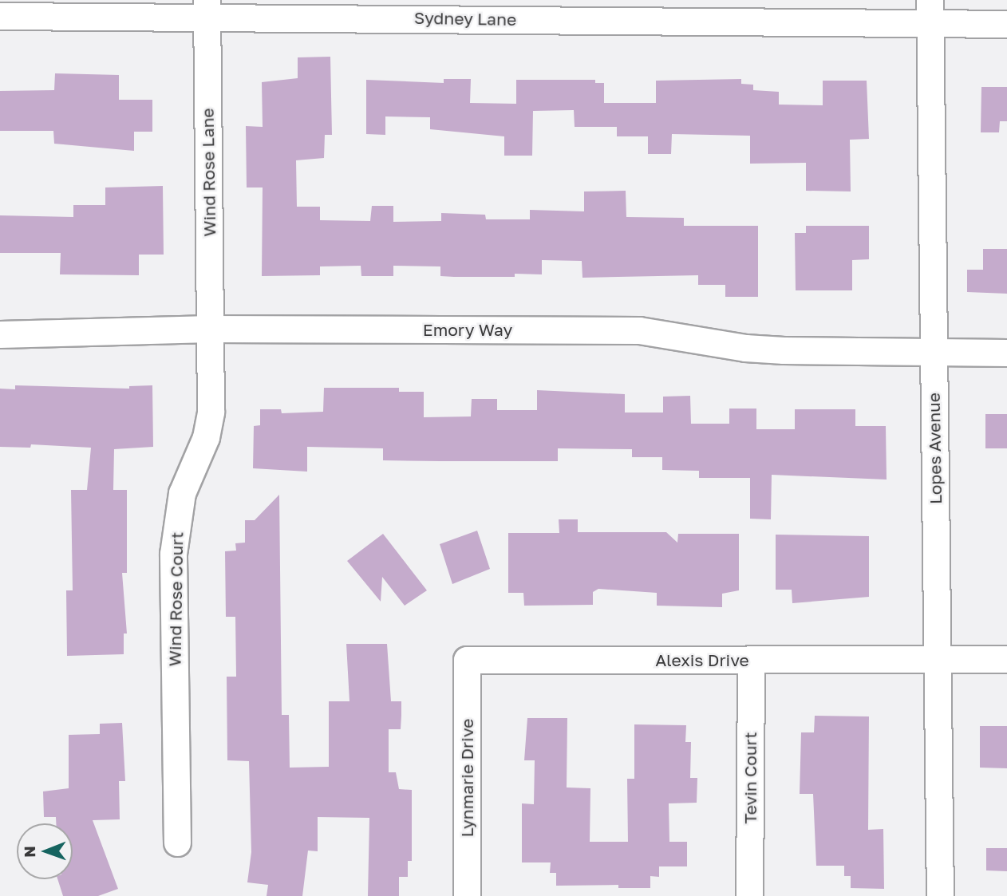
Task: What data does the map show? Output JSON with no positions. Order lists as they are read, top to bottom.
{
  "streets": {
    "street": [
      "Sydney Lane",
      "Wind Rose Lane",
      "Emory Way",
      "Lopes Avenue",
      "Wind Rose Court",
      "Alexis Drive",
      "Lynmarie Drive",
      "Tevin Court"
    ]
  },
  "crossings": [
    ["Sydney Lane", "Wind Rose Lane"],
    ["Sydney Lane", "Lopes Avenue"],
    ["Wind Rose Lane", "Emory Way"],
    ["Wind Rose Lane", "Wind Rose Court"],
    ["Emory Way", "Lopes Avenue"],
    ["Emory Way", "Wind Rose Court"],
    ["Lopes Avenue", "Alexis Drive"],
    ["Alexis Drive", "Lynmarie Drive"],
    ["Alexis Drive", "Tevin Court"]
  ],
  "north": "left"
}
